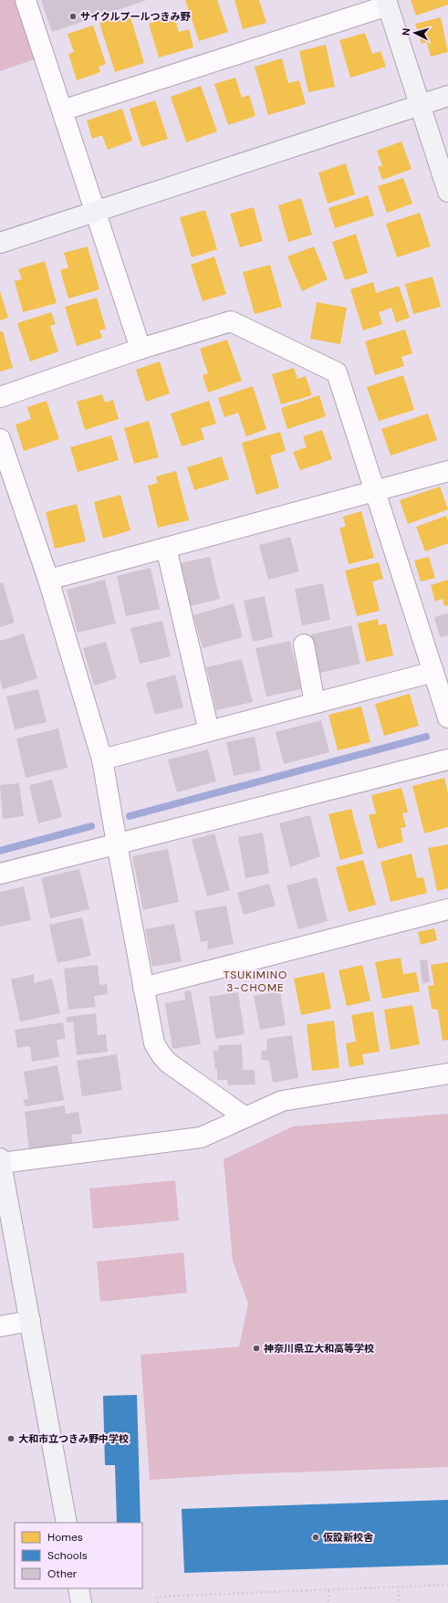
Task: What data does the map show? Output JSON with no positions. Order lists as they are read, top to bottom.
{
  "districts": ["TSUKIMINO 3-CHOME"],
  "places": [
    "サイクルプールつきみ野",
    "神奈川県立大和高等学校",
    "大和市立つきみ野中学校",
    "仮設新校舎"
  ],
  "legend": ["Homes", "Schools", "Other"],
  "north": "left"
}
